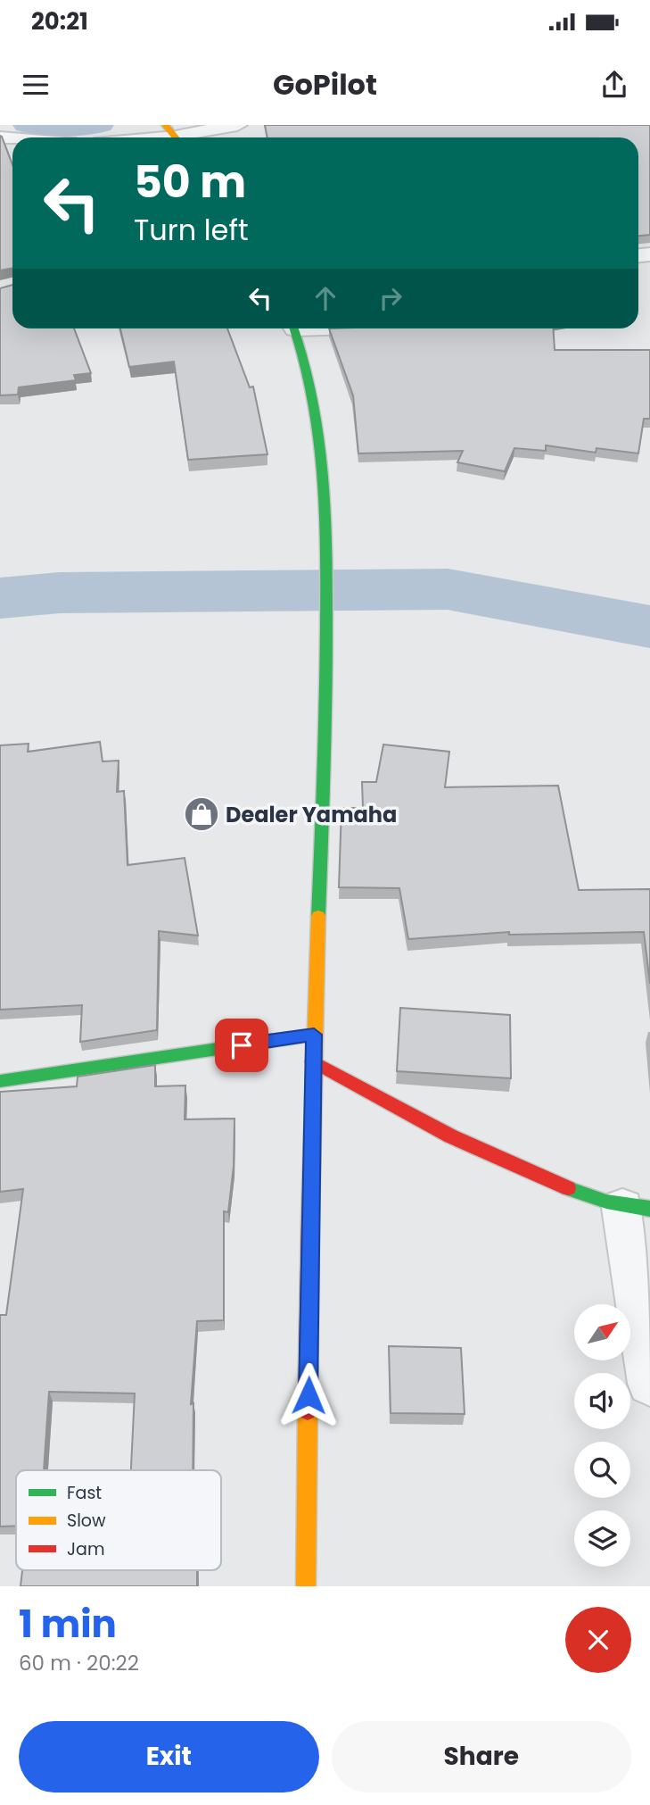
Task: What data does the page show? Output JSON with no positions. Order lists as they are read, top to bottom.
{
  "places": {
    "shop": ["Dealer Yamaha"]
  },
  "legend": ["Fast", "Slow", "Jam"],
  "north": "top right",
  "page": {
    "status": "20:21",
    "header": "GoPilot",
    "turn": ["50 m", "Turn left"],
    "heading": ["1 min", "60 m · 20:22"],
    "buttons": ["Exit", "Share"]
  }
}
